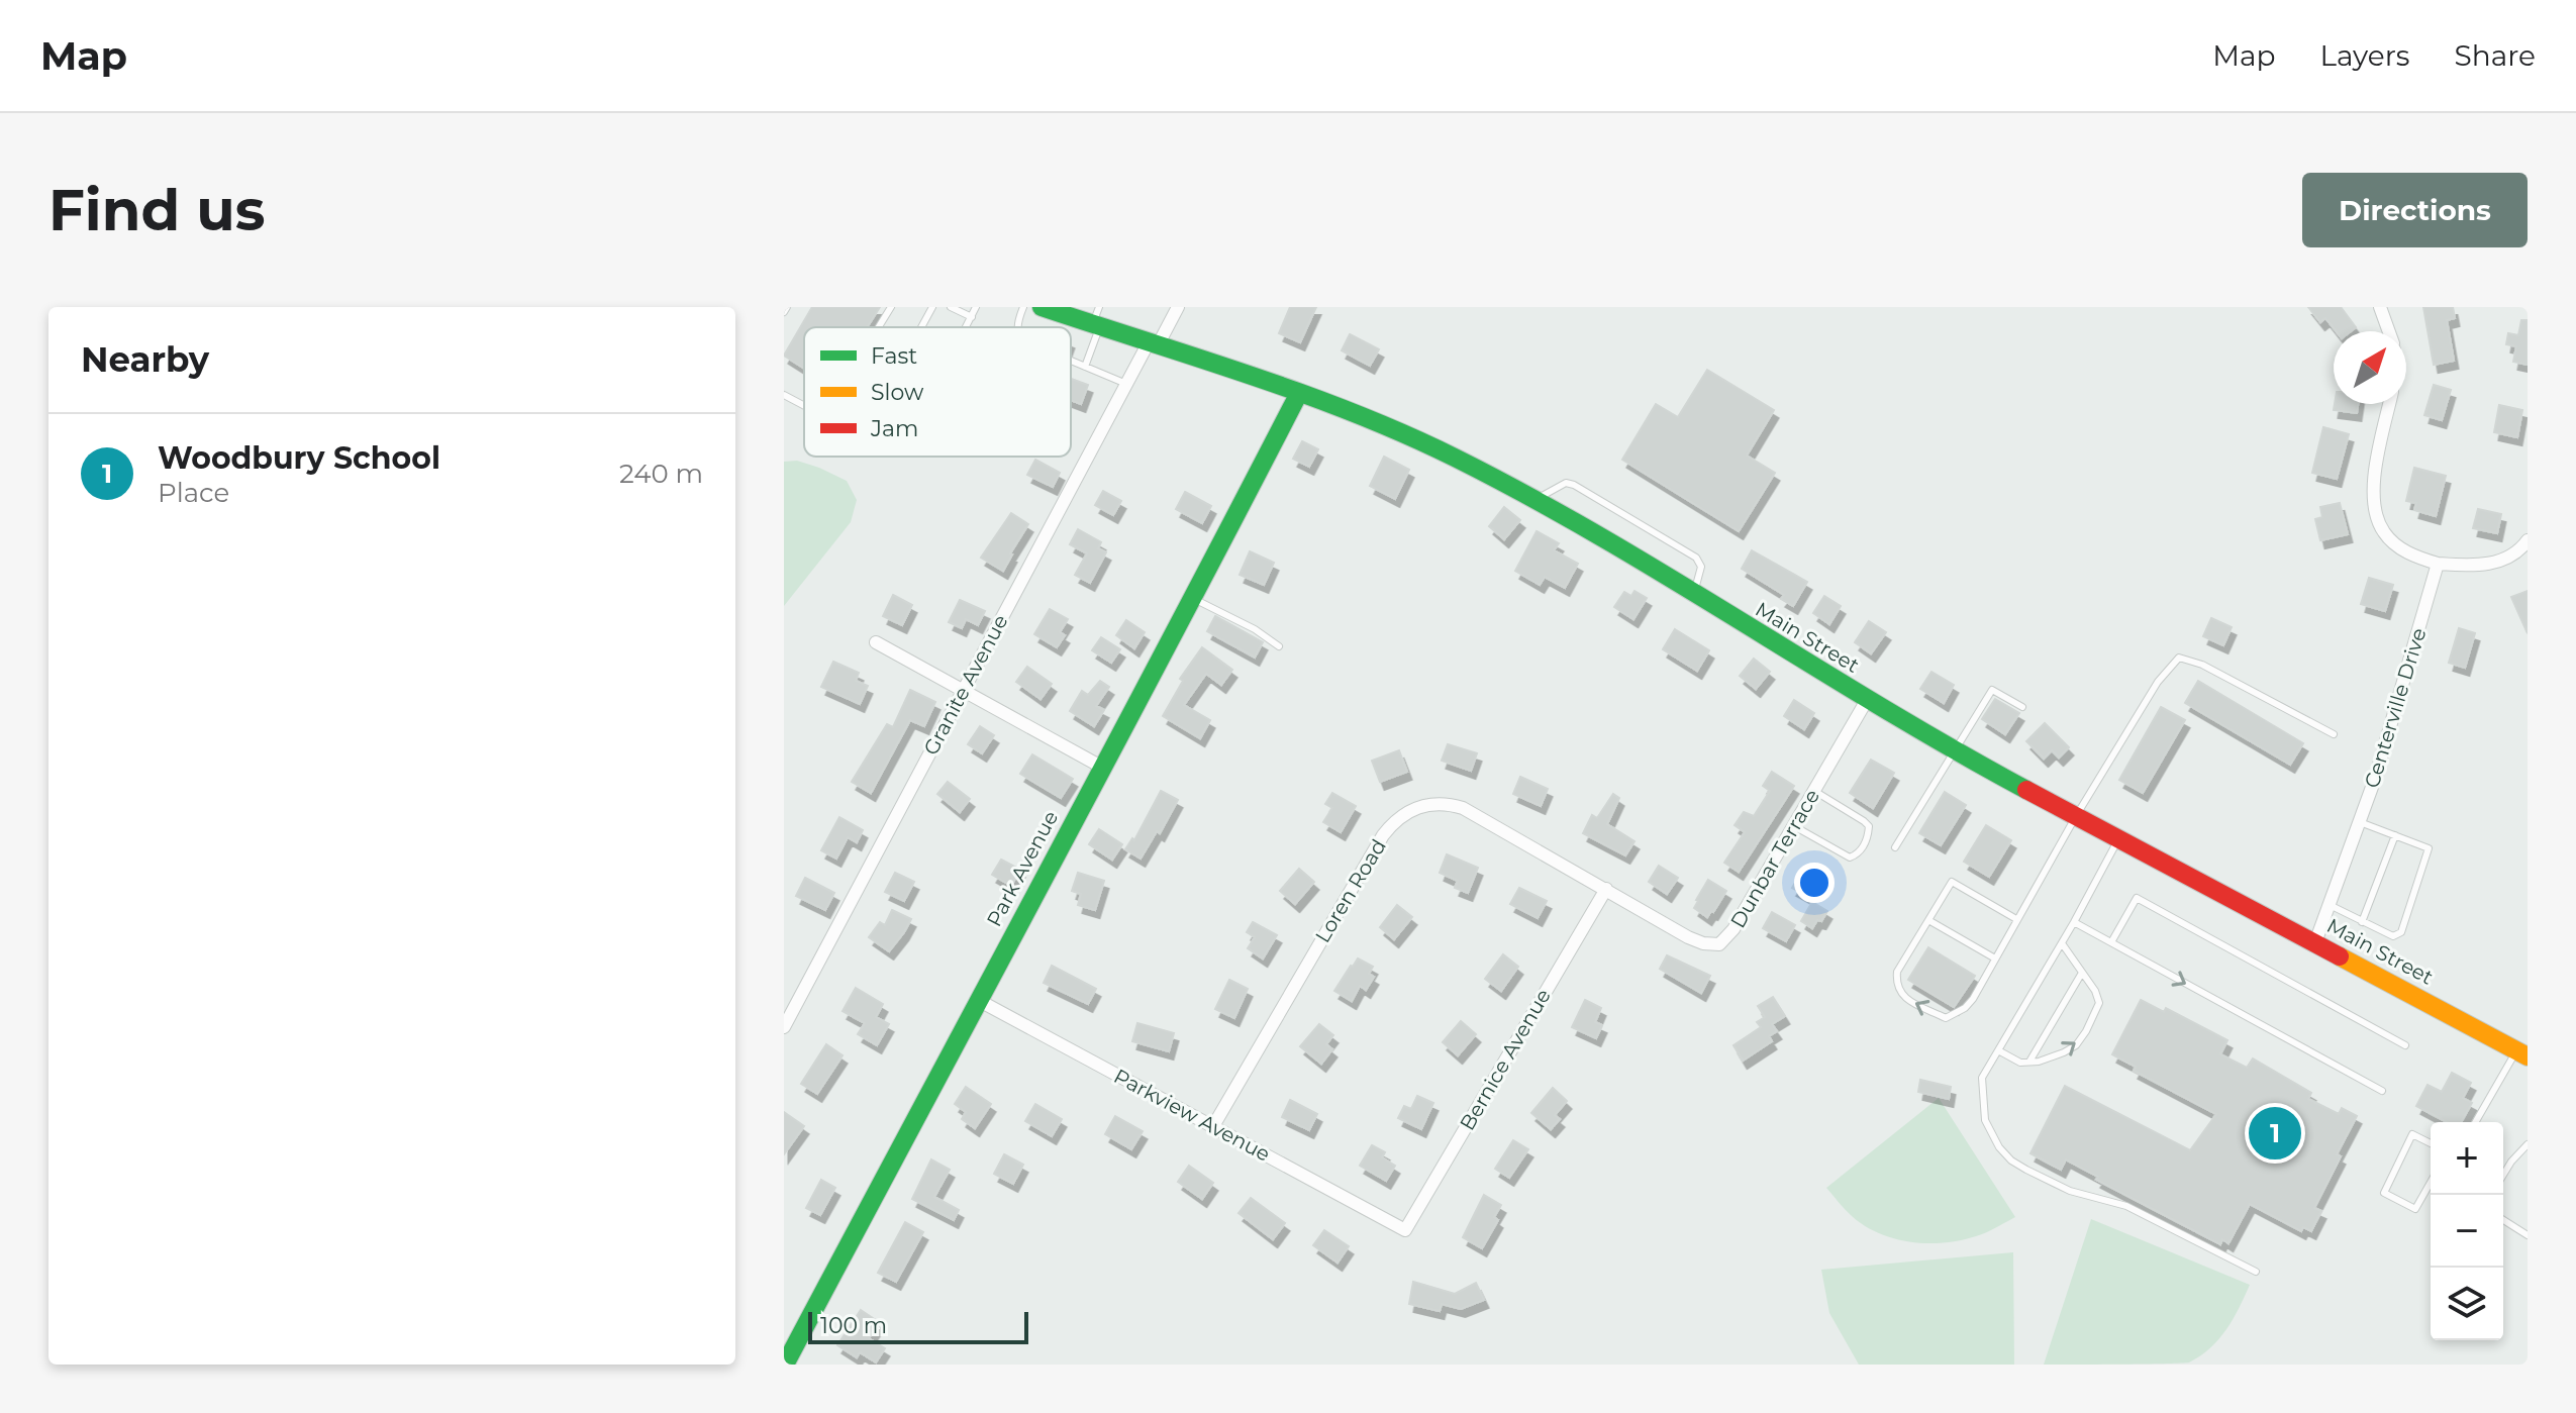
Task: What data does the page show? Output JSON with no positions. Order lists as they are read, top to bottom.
{
  "streets": {
    "main road": ["Main Street", "Park Avenue"],
    "street": [
      "Granite Avenue",
      "Centerville Drive",
      "Dunbar Terrace",
      "Loren Road",
      "Bernice Avenue",
      "Parkview Avenue"
    ]
  },
  "crossings": [
    ["Main Street", "Granite Avenue"],
    ["Main Street", "Centerville Drive"],
    ["Main Street", "Dunbar Terrace"],
    ["Main Street", "Park Avenue"],
    ["Dunbar Terrace", "Loren Road"],
    ["Dunbar Terrace", "Bernice Avenue"],
    ["Park Avenue", "Parkview Avenue"],
    ["Loren Road", "Bernice Avenue"],
    ["Loren Road", "Parkview Avenue"],
    ["Bernice Avenue", "Parkview Avenue"]
  ],
  "legend": ["Fast", "Slow", "Jam"],
  "scale_bar": "100 m",
  "north": "top right",
  "page": {
    "header": "Map",
    "nav": ["Map", "Layers", "Share"],
    "buttons": "Directions",
    "title": "Find us",
    "heading": "Nearby",
    "list": [
      {
        "mark": "1",
        "name": "Woodbury School",
        "note": "Place",
        "value": "240 m"
      }
    ],
    "pins": "1",
    "map_buttons": ["+", "−"],
    "scale": "100 m"
  }
}
